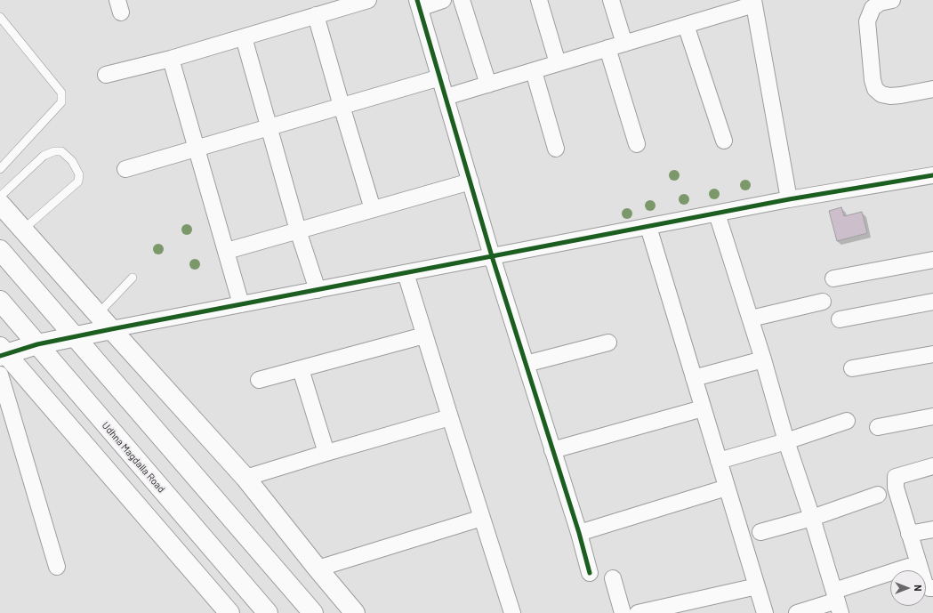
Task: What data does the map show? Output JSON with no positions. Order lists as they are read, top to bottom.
{
  "streets": {
    "street": ["Udhna Magdalla Road"]
  },
  "north": "right"
}
